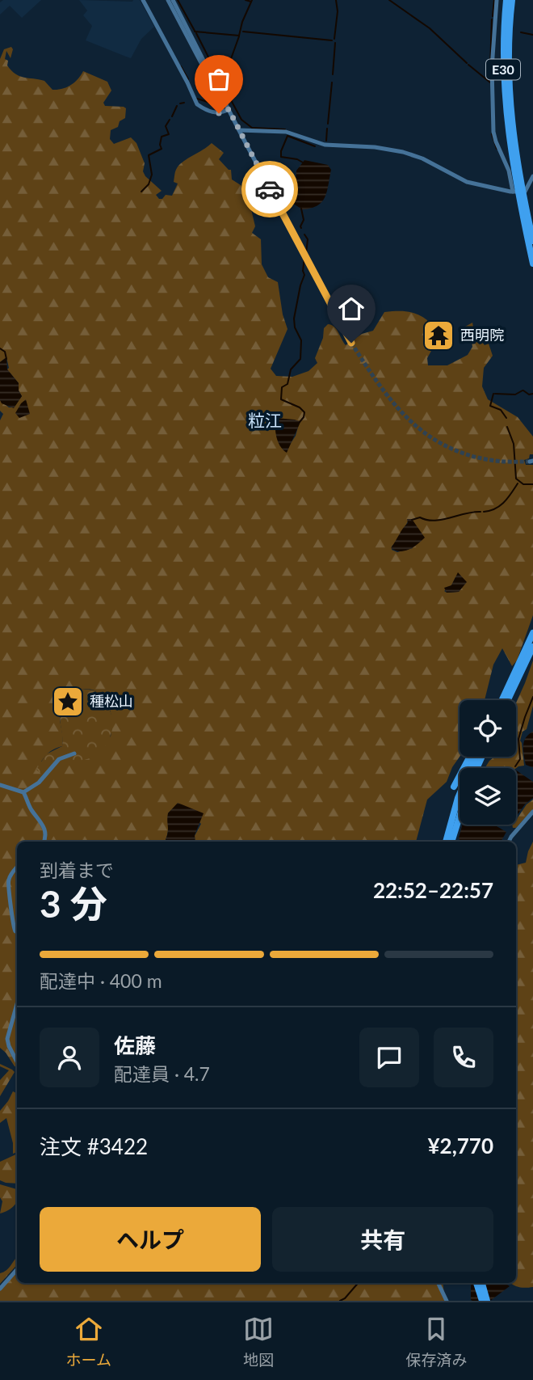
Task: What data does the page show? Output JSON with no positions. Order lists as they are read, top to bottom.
{
  "streets": {
    "highway": ["E30"]
  },
  "districts": ["粒江"],
  "places": {
    "temple": ["西明院"],
    "place": ["種松山"]
  },
  "page": {
    "heading": ["3 分", "到着まで", "22:52–22:57"],
    "panel": [
      "佐藤",
      "配達員 · 4.7",
      "注文 #3422",
      "¥2,770"
    ],
    "bar": "配達中 · 400 m",
    "buttons": ["ヘルプ", "共有"],
    "tabs": ["ホーム", "地図", "保存済み"]
  }
}
